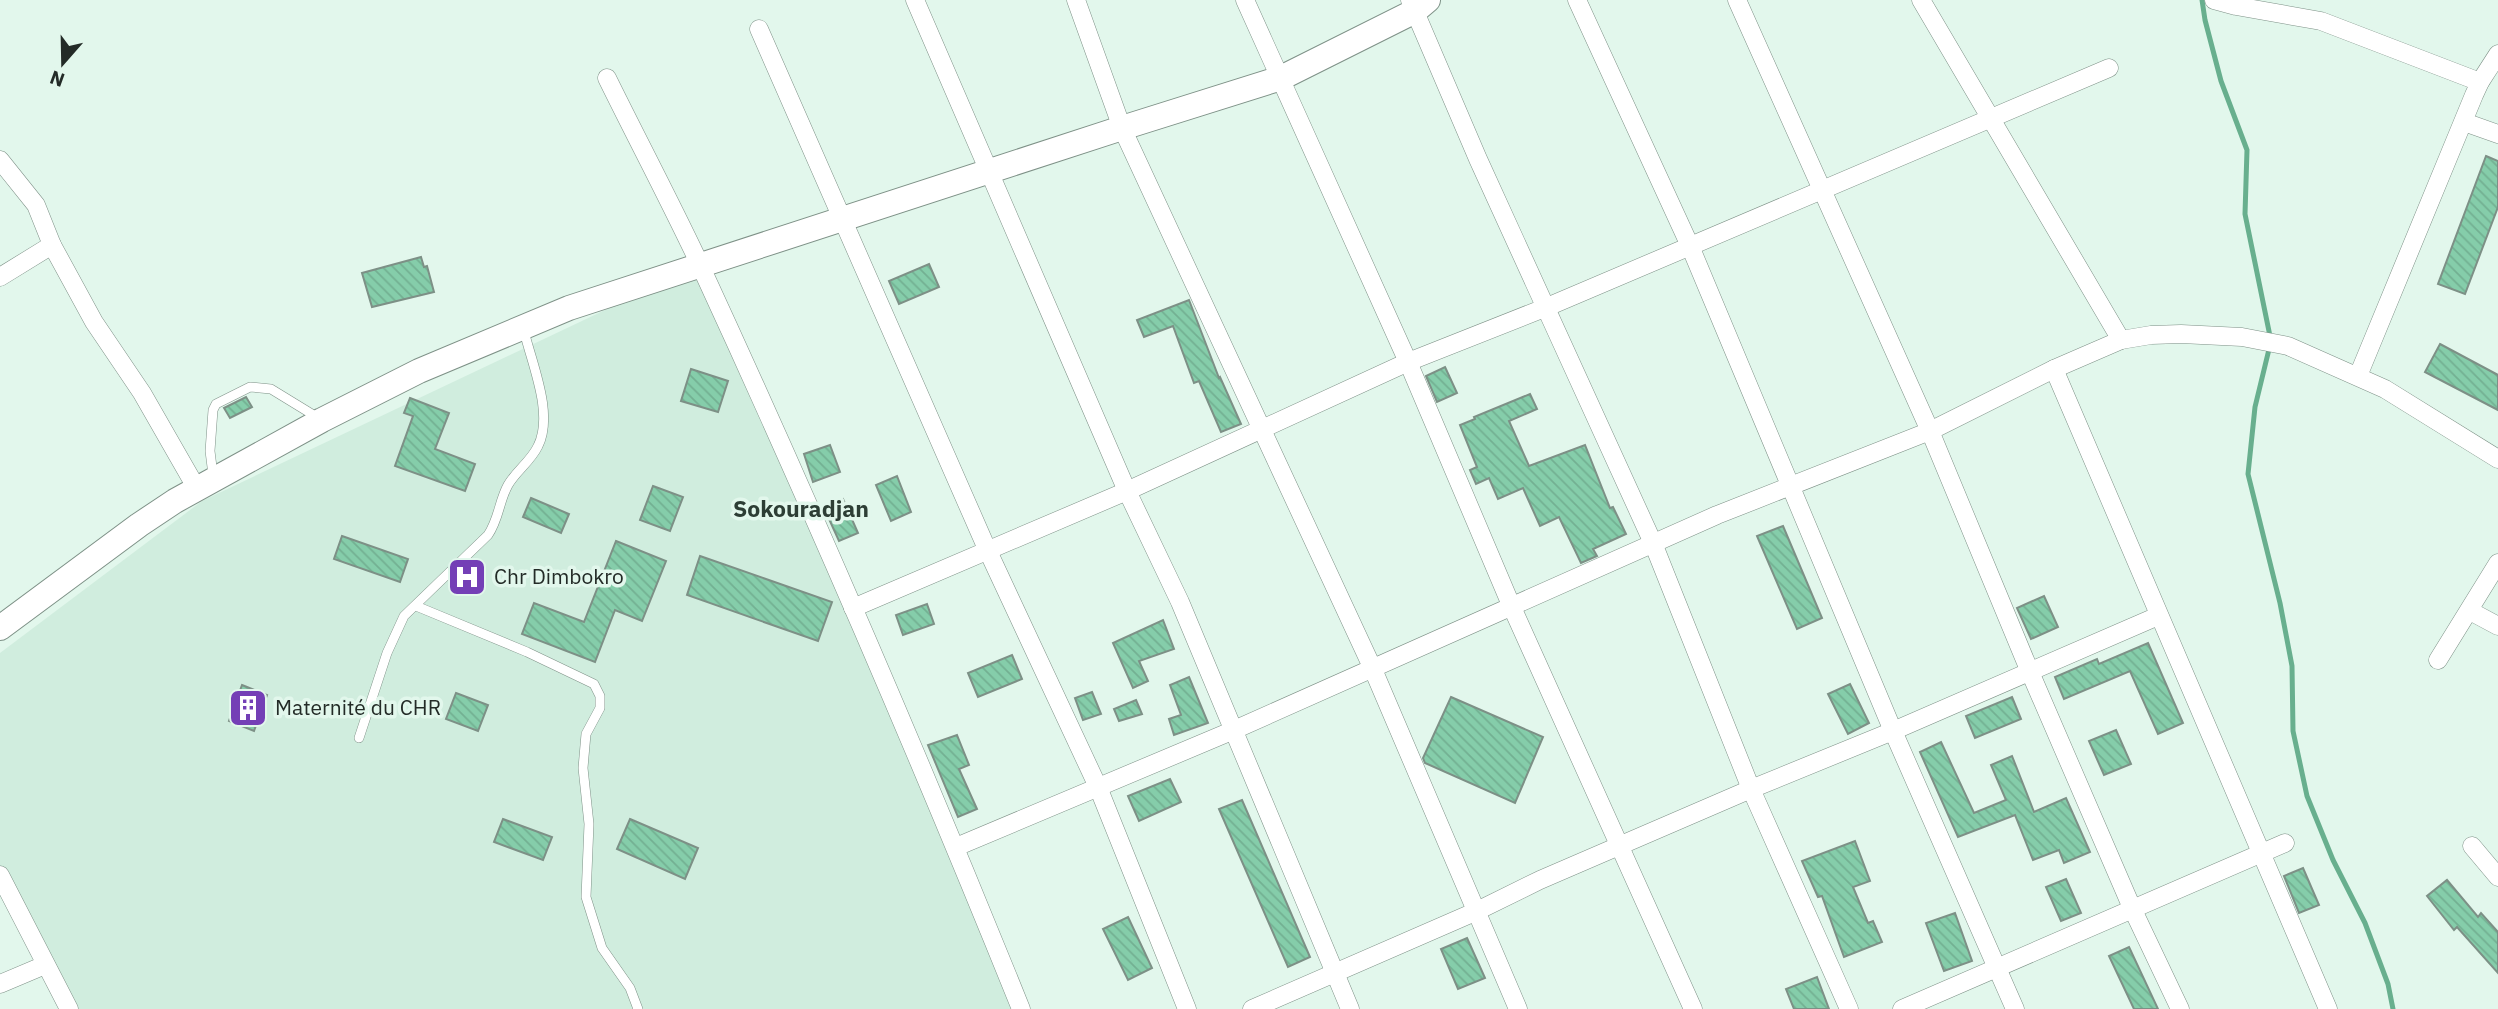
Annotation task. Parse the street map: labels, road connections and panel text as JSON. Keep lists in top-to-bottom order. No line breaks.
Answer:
{"districts":["Sokouradjan"],"places":{"hospital":["Chr Dimbokro"],"building":["Maternité du CHR"]},"north":"bottom"}
